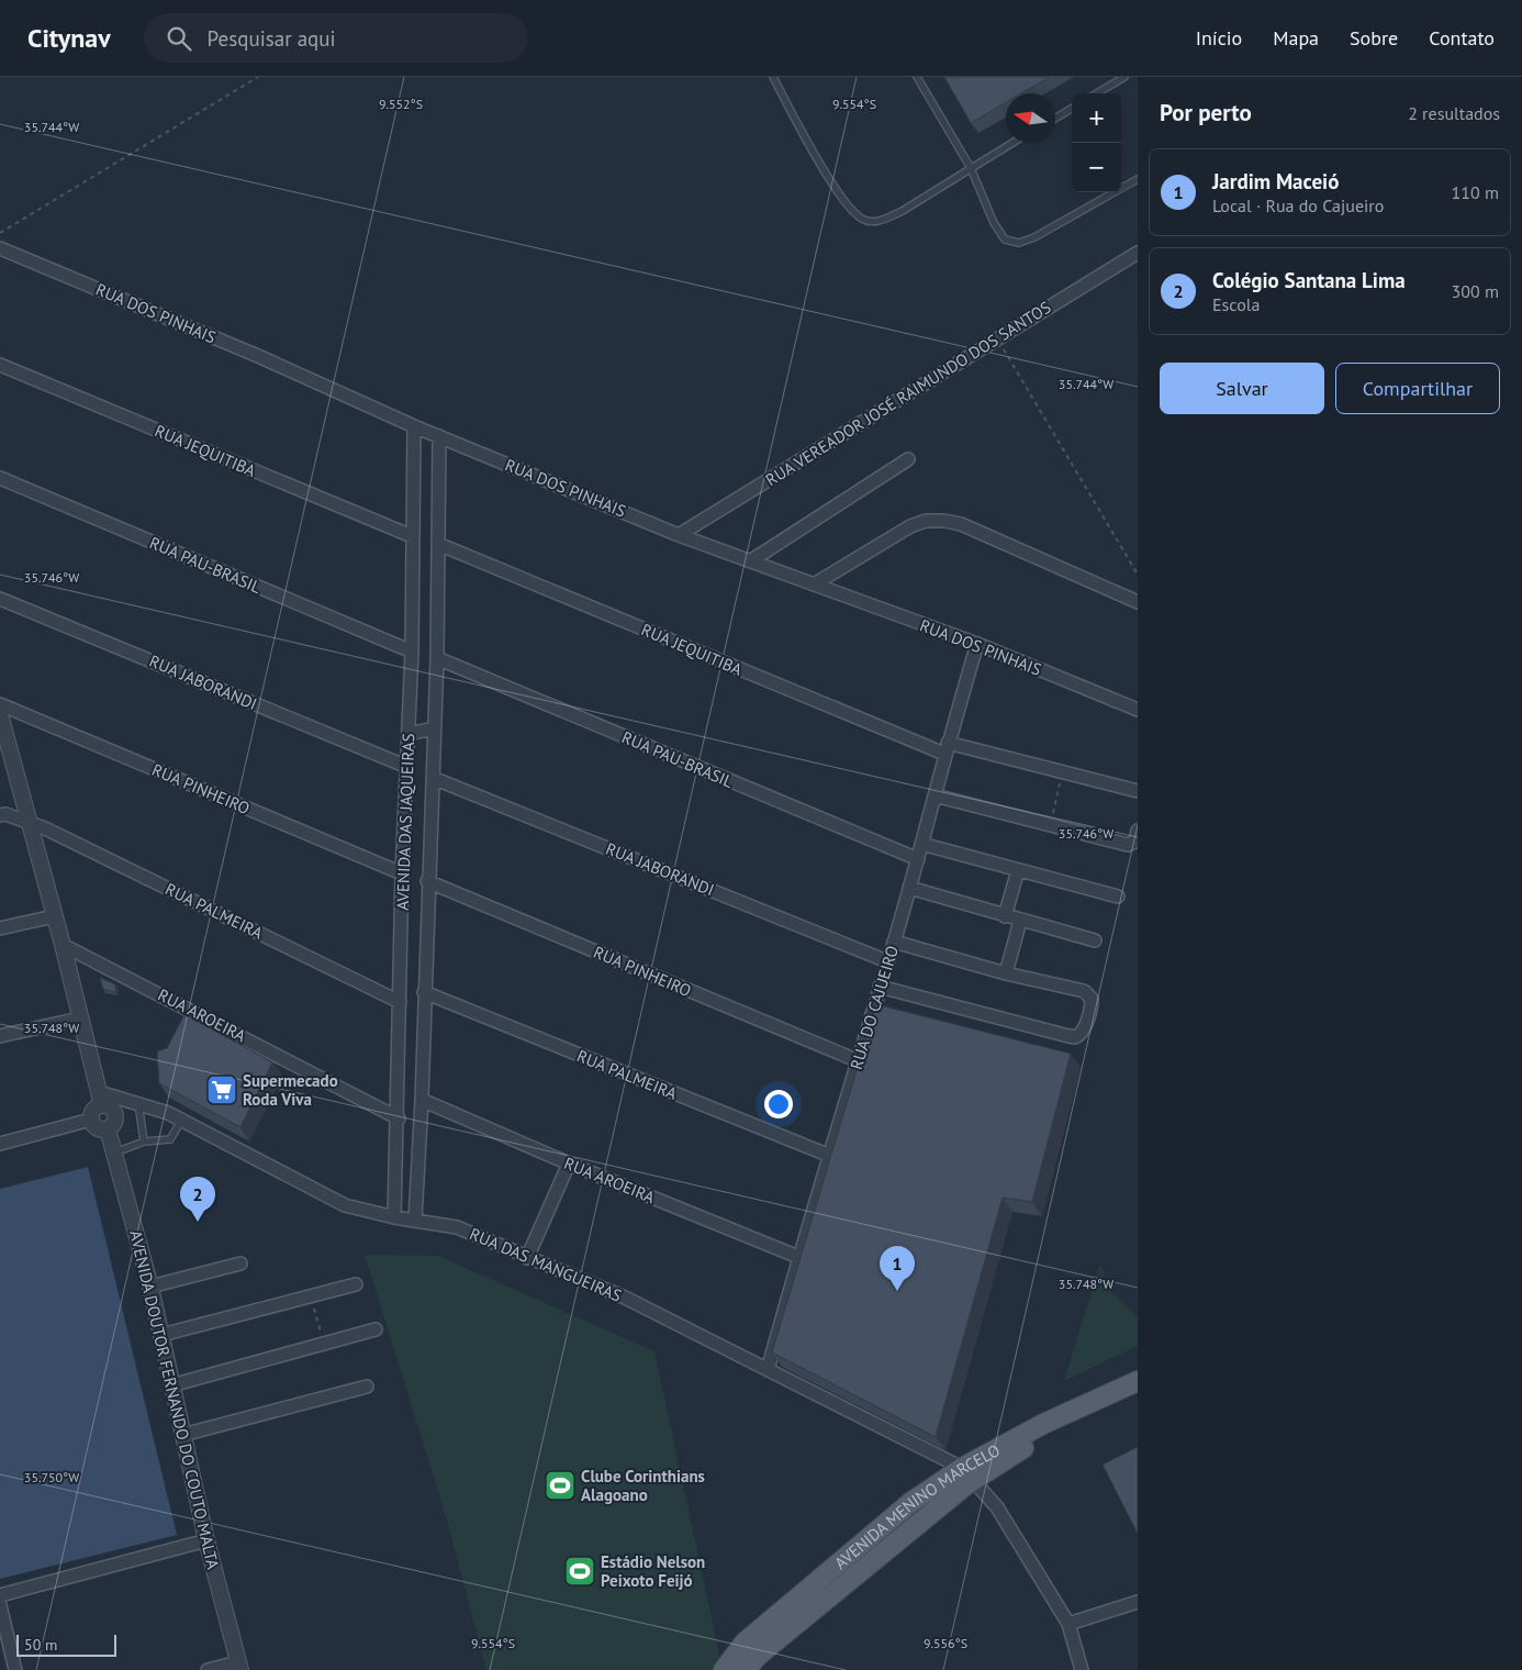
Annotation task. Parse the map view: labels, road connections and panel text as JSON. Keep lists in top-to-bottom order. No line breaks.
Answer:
{"streets":{"main road":["AVENIDA MENINO MARCELO"],"street":["RUA DOS PINHAIS","RUA VEREADOR JOSÉ RAIMUNDO DOS SANTOS","RUA JEQUITIBA","RUA PAU-BRASIL","RUA JABORANDI","RUA PINHEIRO","AVENIDA DAS JAQUEIRAS","RUA PALMEIRA","RUA DO CAJUEIRO","RUA AROEIRA","RUA DAS MANGUEIRAS","AVENIDA DOUTOR FERNANDO DO COUTO MALTA"]},"crossings":[["RUA DOS PINHAIS","RUA VEREADOR JOSÉ RAIMUNDO DOS SANTOS"],["RUA DOS PINHAIS","AVENIDA DAS JAQUEIRAS"],["RUA DOS PINHAIS","RUA DO CAJUEIRO"],["RUA JEQUITIBA","AVENIDA DAS JAQUEIRAS"],["RUA JEQUITIBA","RUA DO CAJUEIRO"],["RUA PAU-BRASIL","AVENIDA DAS JAQUEIRAS"],["RUA PAU-BRASIL","RUA DO CAJUEIRO"],["RUA JABORANDI","AVENIDA DAS JAQUEIRAS"],["RUA JABORANDI","RUA DO CAJUEIRO"],["RUA PINHEIRO","AVENIDA DAS JAQUEIRAS"],["RUA PINHEIRO","RUA DO CAJUEIRO"],["AVENIDA DAS JAQUEIRAS","RUA PALMEIRA"],["AVENIDA DAS JAQUEIRAS","RUA AROEIRA"],["AVENIDA DAS JAQUEIRAS","RUA DAS MANGUEIRAS"],["RUA PALMEIRA","RUA DO CAJUEIRO"],["RUA PALMEIRA","AVENIDA DOUTOR FERNANDO DO COUTO MALTA"],["RUA DO CAJUEIRO","RUA AROEIRA"],["RUA DO CAJUEIRO","RUA DAS MANGUEIRAS"],["RUA AROEIRA","AVENIDA DOUTOR FERNANDO DO COUTO MALTA"],["RUA DAS MANGUEIRAS","AVENIDA DOUTOR FERNANDO DO COUTO MALTA"],["RUA DAS MANGUEIRAS","AVENIDA MENINO MARCELO"]],"places":{"supermarket":["Supermecado Roda Viva"],"sports":["Clube Corinthians Alagoano","Estádio Nelson Peixoto Feijó"]},"scale_bar":"50 m","north":"left","page":{"header":"Citynav","search":"Pesquisar aqui","nav":["Início","Mapa","Sobre","Contato"],"heading":["Por perto","2 resultados"],"map_buttons":["+","−"],"list":[{"mark":"1","name":"Jardim Maceió","note":"Local · Rua do Cajueiro","value":"110 m"},{"mark":"2","name":"Colégio Santana Lima","note":"Escola","value":"300 m"}],"buttons":["Salvar","Compartilhar"],"pins":["2","1"],"scale":"50 m"},"coordinates":["9.552°S","9.554°S","35.744°W","35.746°W","35.748°W","35.750°W","9.556°S"]}
